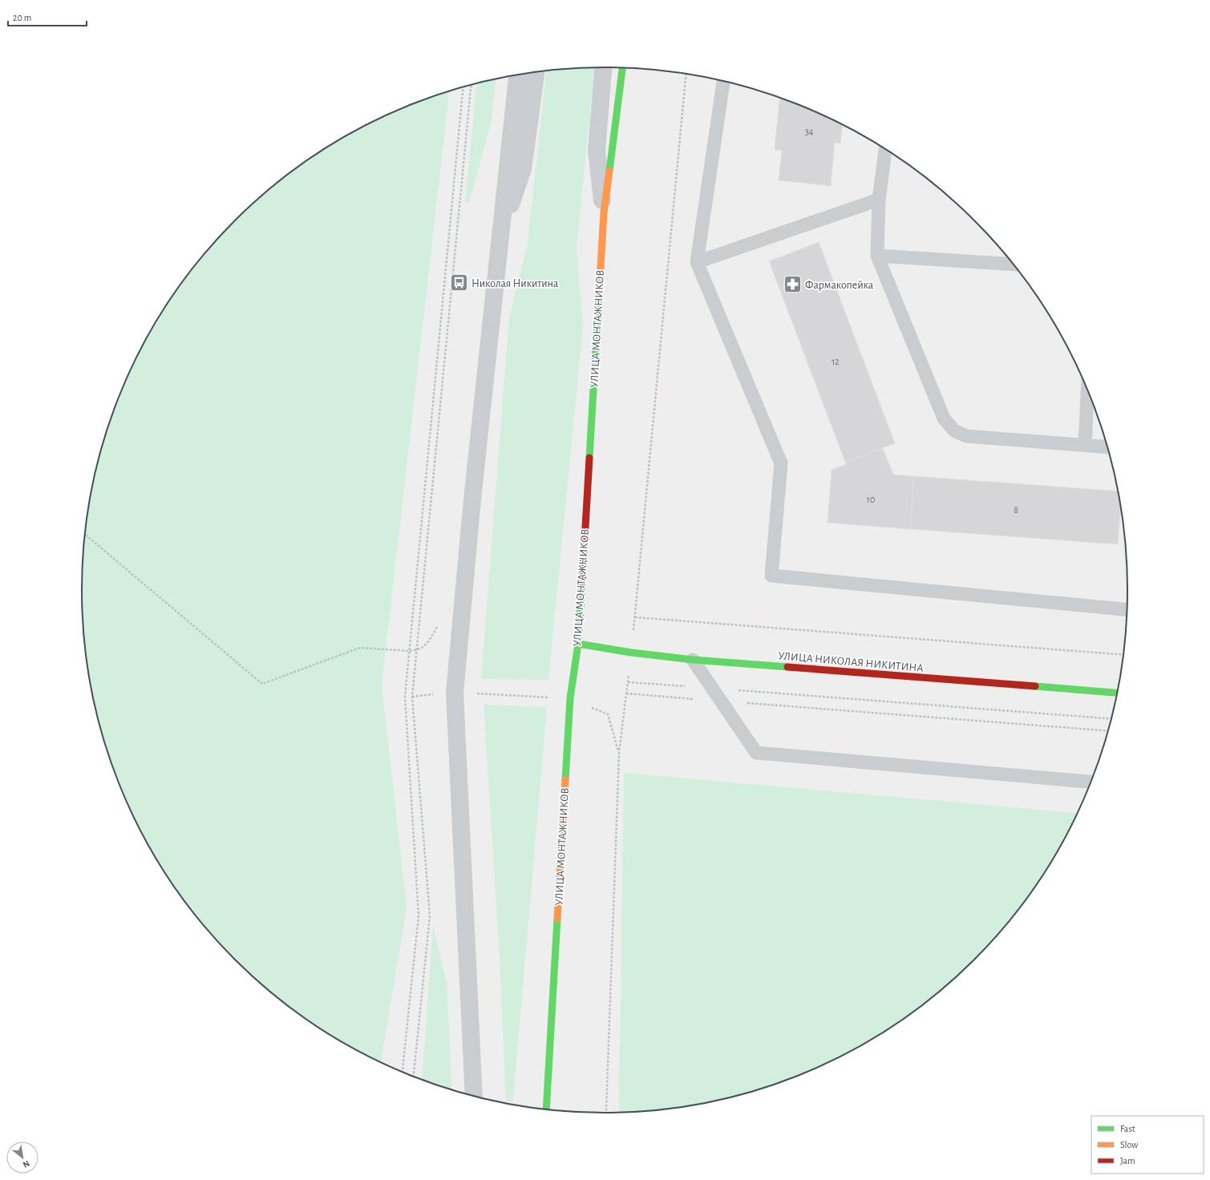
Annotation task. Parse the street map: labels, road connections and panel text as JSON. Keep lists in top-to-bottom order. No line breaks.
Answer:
{"streets":{"street":["УЛИЦА МОНТАЖНИКОВ","УЛИЦА НИКОЛАЯ НИКИТИНА"]},"crossings":[["УЛИЦА МОНТАЖНИКОВ","УЛИЦА НИКОЛАЯ НИКИТИНА"]],"places":{"bus stop":["Николая Никитина"],"pharmacy":["Фармакопейка"]},"house_numbers":["34","12","10","8"],"legend":["Fast","Slow","Jam"],"scale_bar":"20 m","north":"bottom right"}
